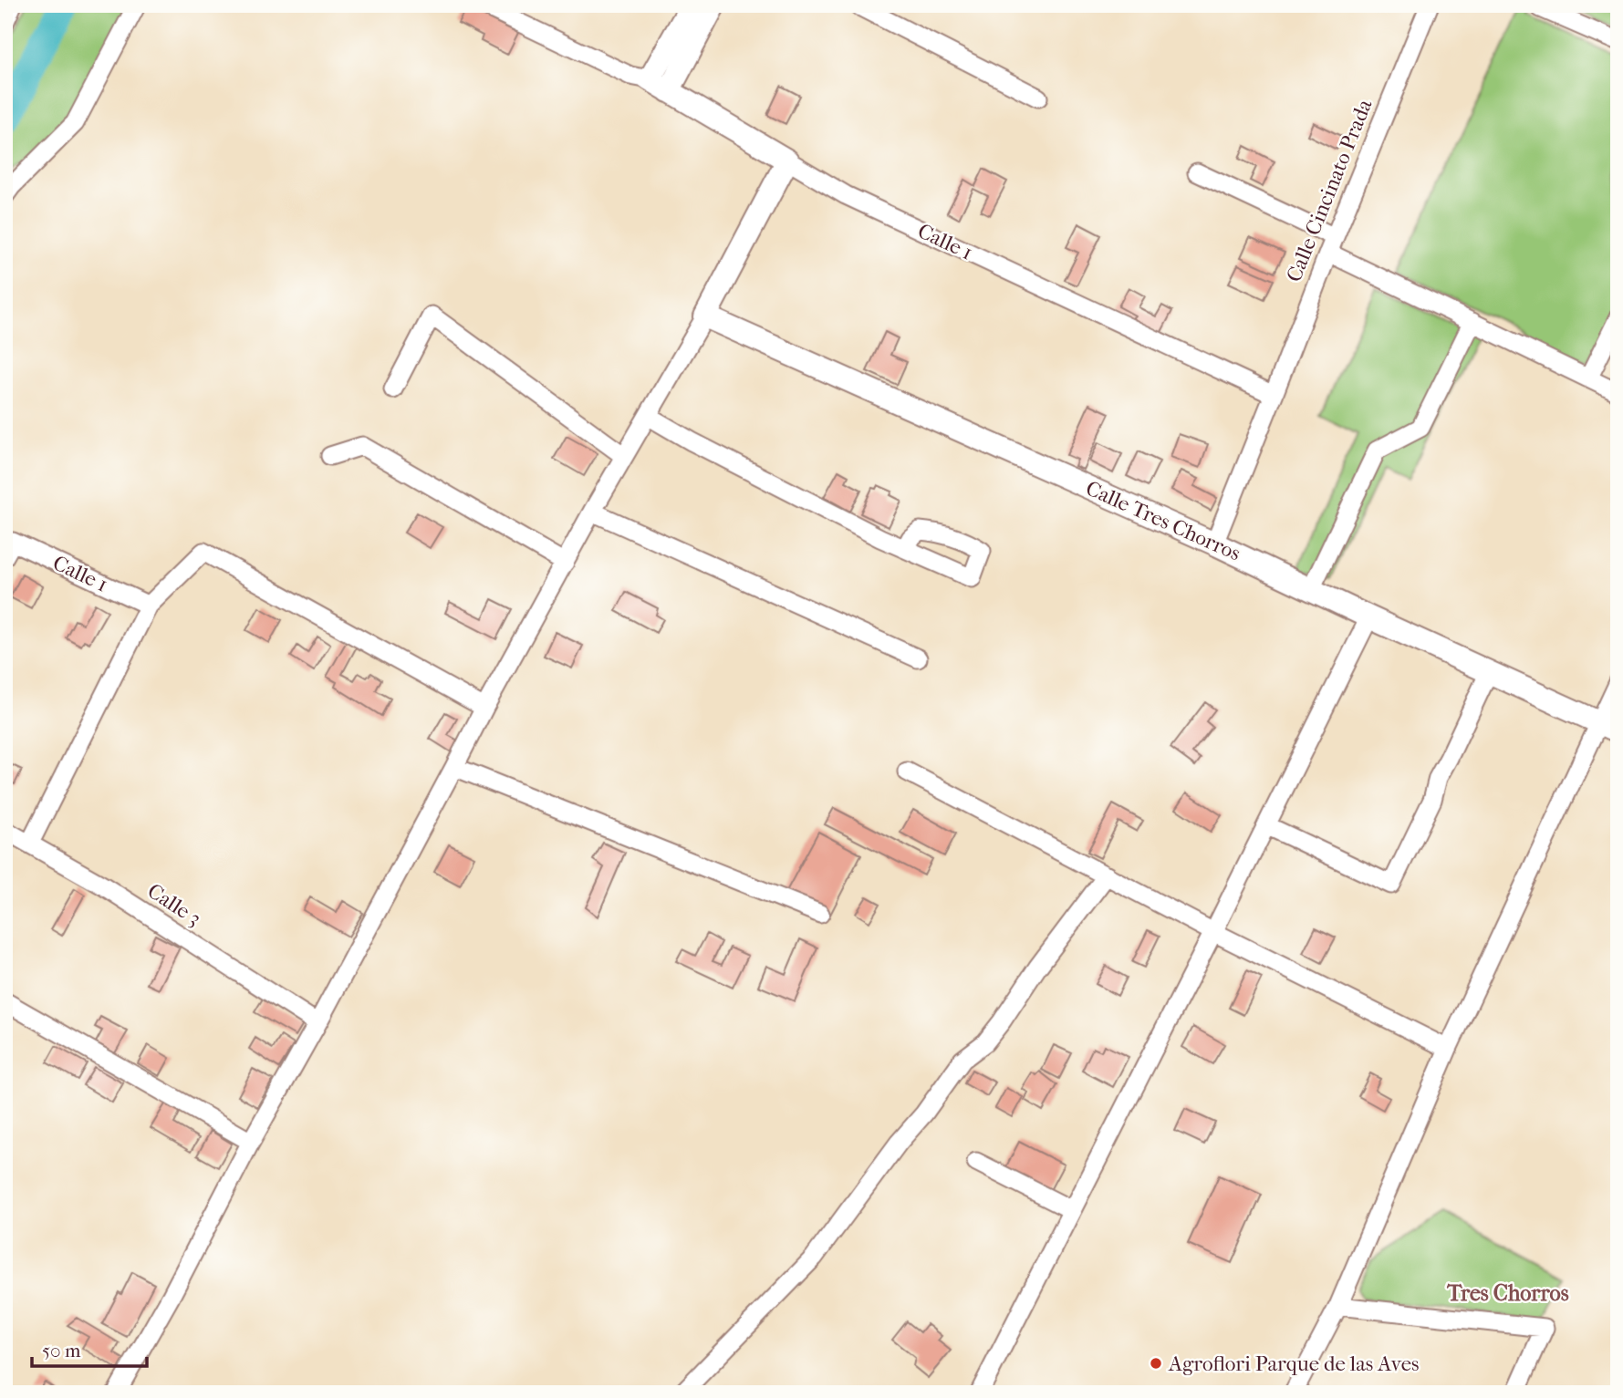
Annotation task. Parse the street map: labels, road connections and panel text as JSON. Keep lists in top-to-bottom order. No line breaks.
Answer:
{"streets":{"main road":["Calle 1","Calle Tres Chorros"],"street":["Calle Cincinato Prada","Calle 3"]},"crossings":[["Calle Cincinato Prada","Calle 1"]],"districts":["Tres Chorros"],"places":["Agroflori Parque de las Aves"],"scale_bar":"50 m"}
